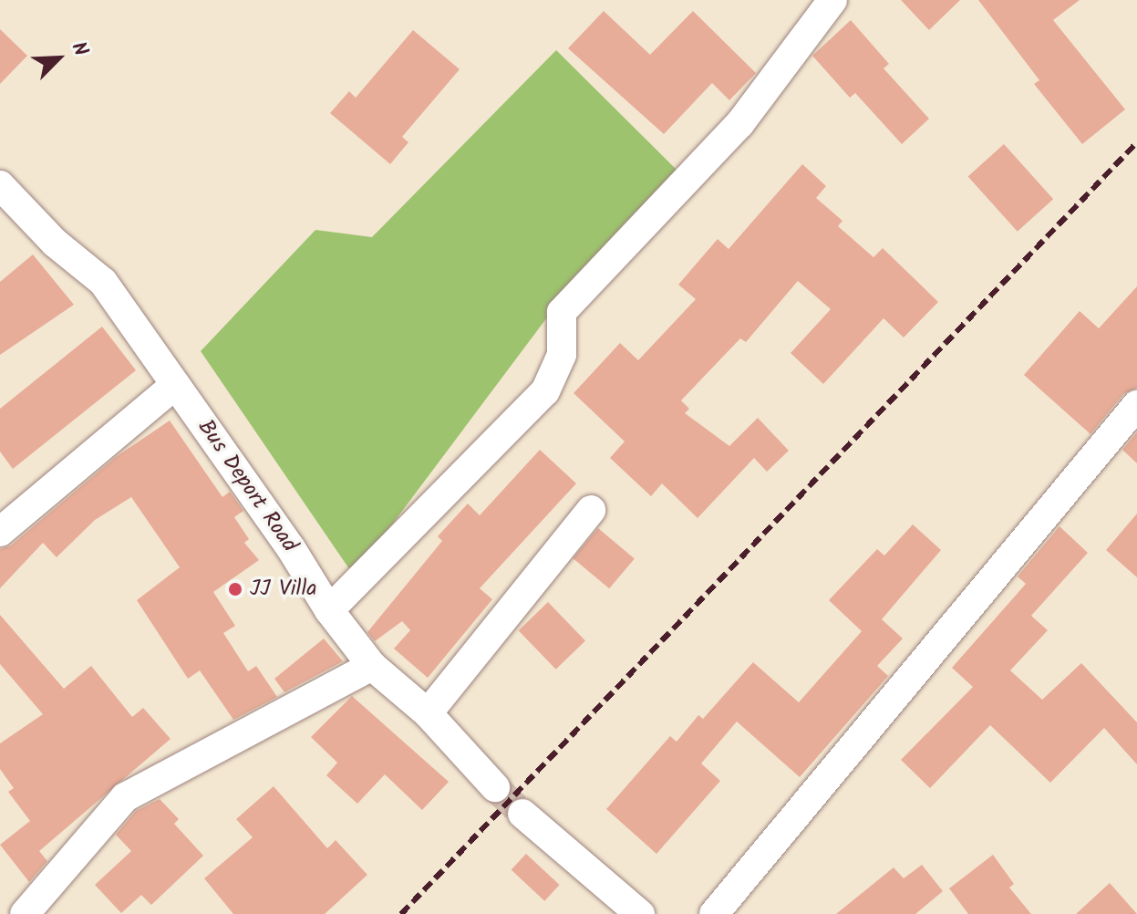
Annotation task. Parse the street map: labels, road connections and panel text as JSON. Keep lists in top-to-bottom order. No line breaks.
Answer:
{"streets":{"street":["Bus Deport Road"]},"places":["JJ Villa"],"north":"top right"}
